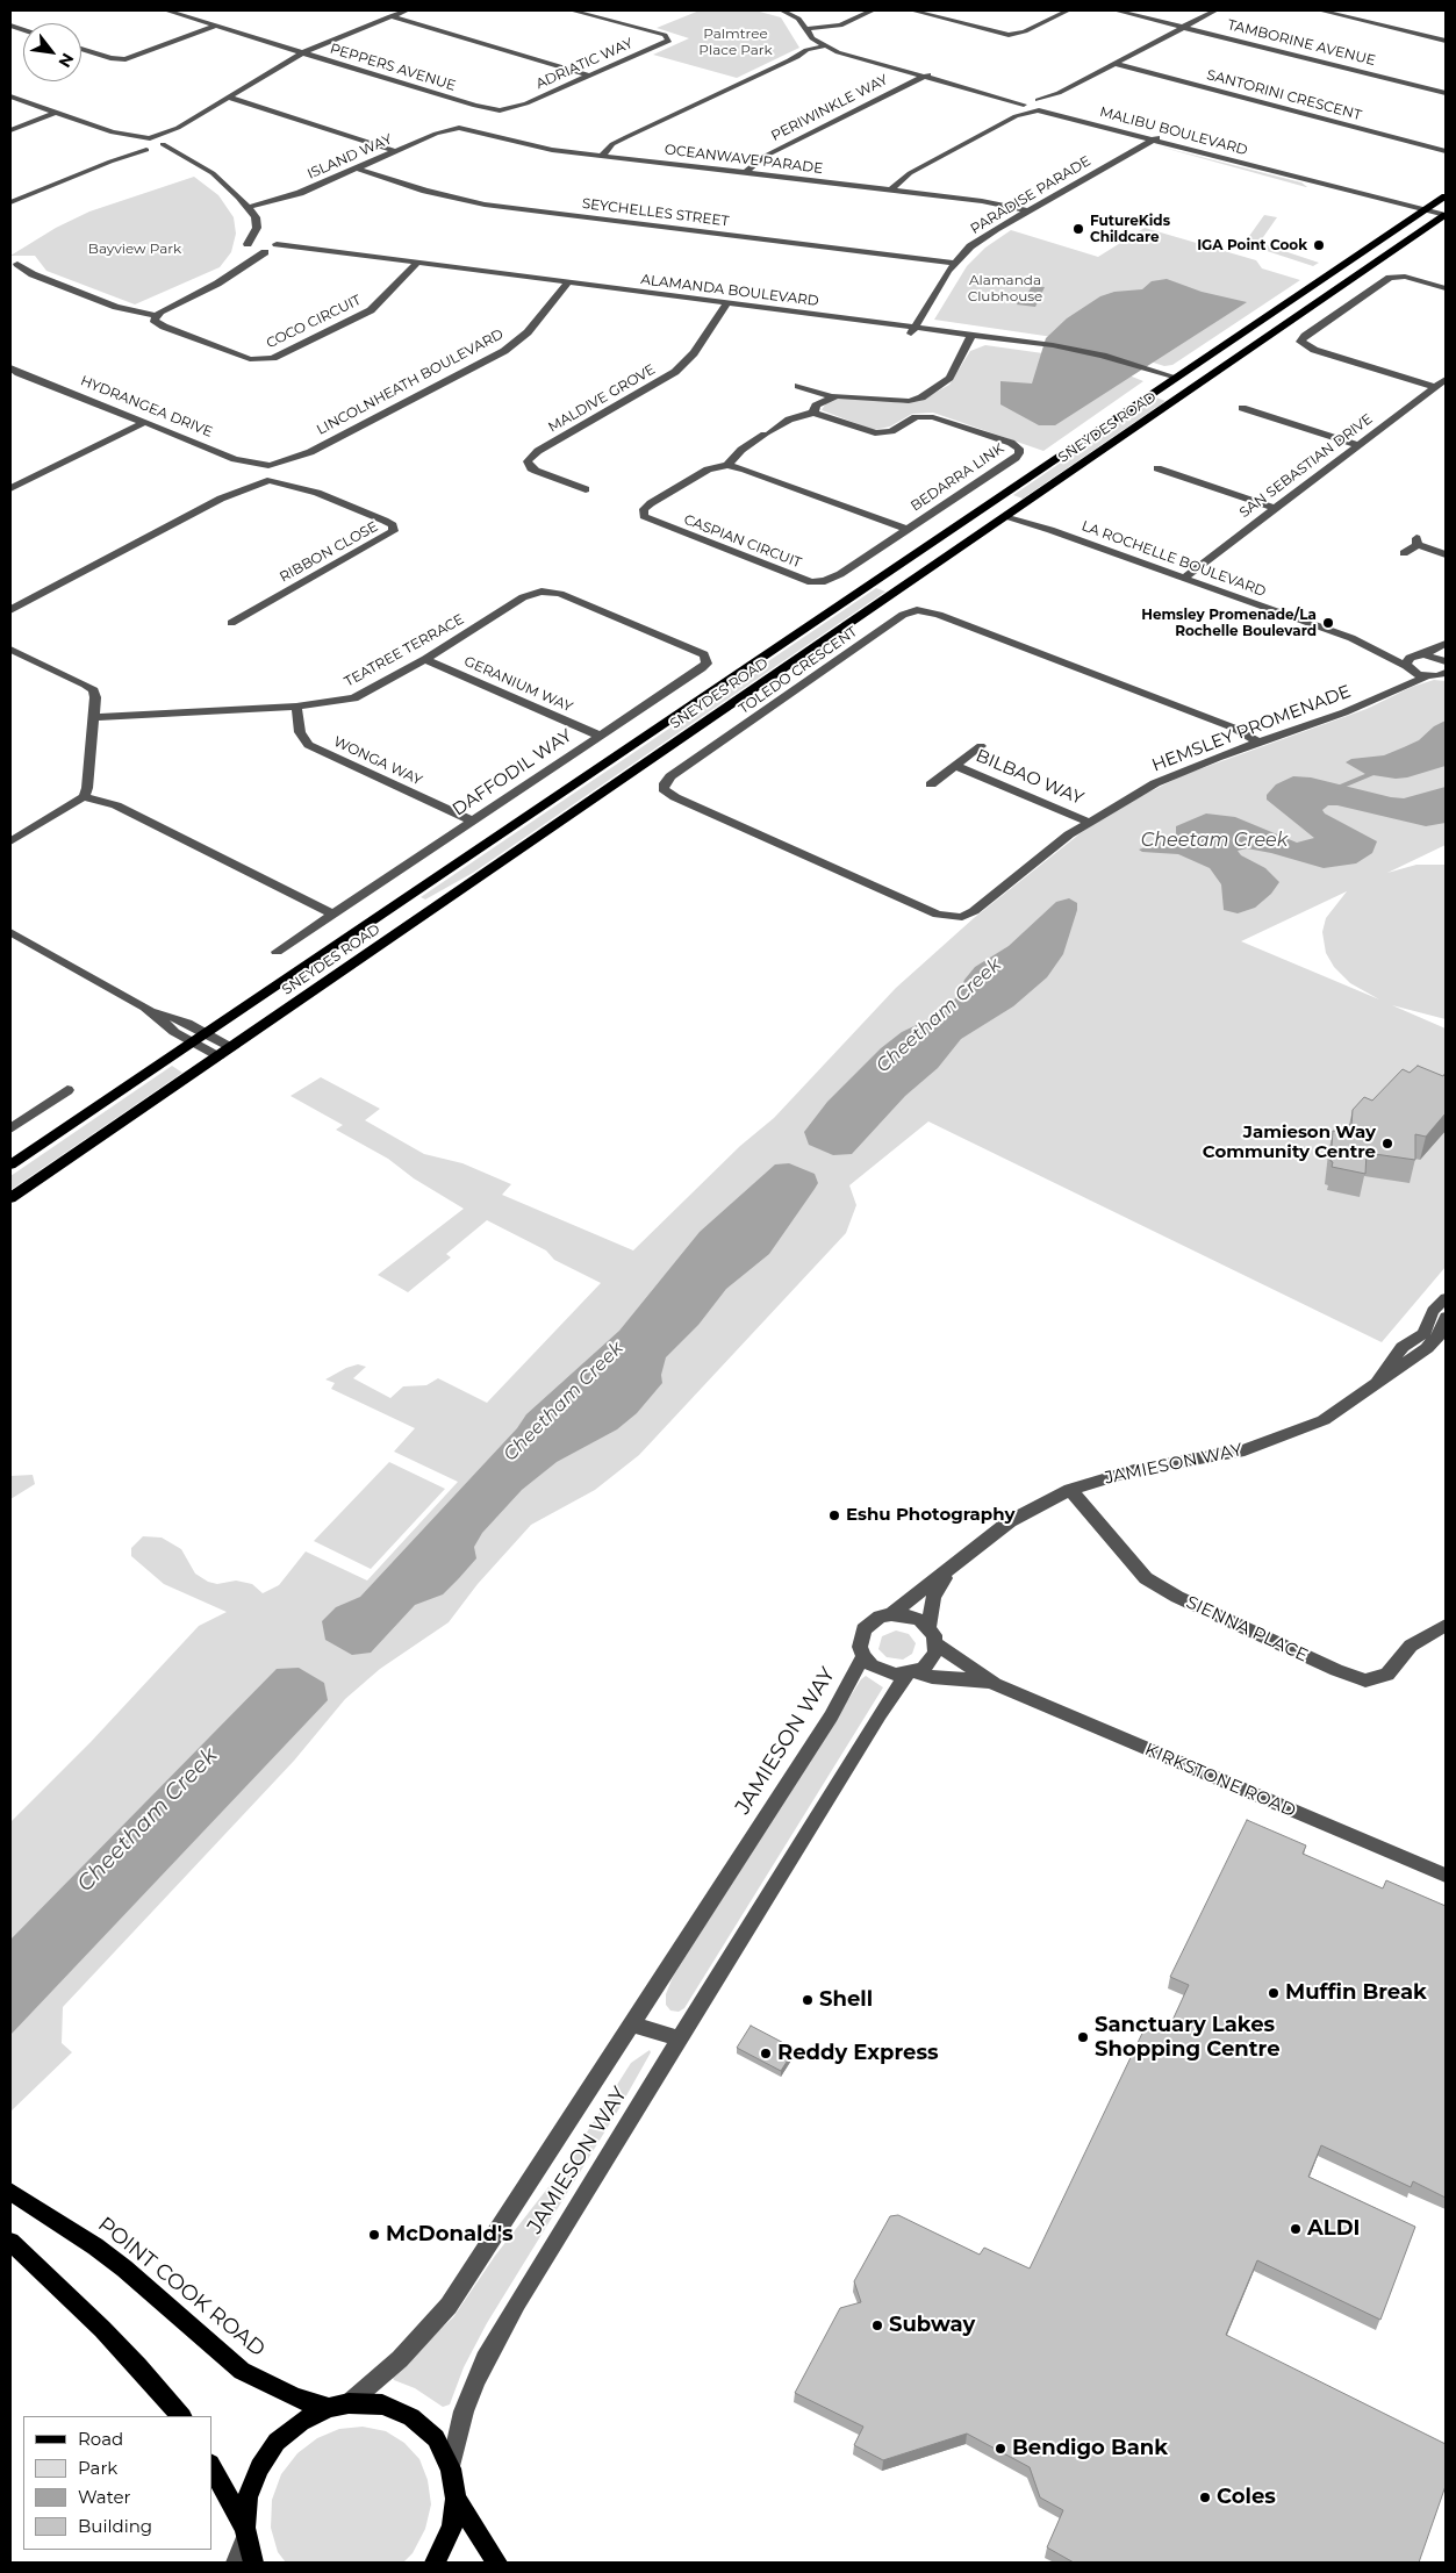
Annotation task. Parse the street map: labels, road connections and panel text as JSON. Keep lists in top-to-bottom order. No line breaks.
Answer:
{"streets":{"main road":["SNEYDES ROAD","POINT COOK ROAD"],"street":["TAMBORINE AVENUE","ADRIATIC WAY","PEPPERS AVENUE","SANTORINI CRESCENT","PERIWINKLE WAY","MALIBU BOULEVARD","ISLAND WAY","OCEANWAVE PARADE","PARADISE PARADE","SEYCHELLES STREET","ALAMANDA BOULEVARD","COCO CIRCUIT","LINCOLNHEATH BOULEVARD","MALDIVE GROVE","HYDRANGEA DRIVE","SAN SEBASTIAN DRIVE","BEDARRA LINK","CASPIAN CIRCUIT","RIBBON CLOSE","LA ROCHELLE BOULEVARD","TEATREE TERRACE","TOLEDO CRESCENT","GERANIUM WAY","HEMSLEY PROMENADE","WONGA WAY","DAFFODIL WAY","BILBAO WAY","JAMIESON WAY","SIENNA PLACE","KIRKSTONE ROAD"]},"crossings":[["ADRIATIC WAY","PEPPERS AVENUE"],["PERIWINKLE WAY","OCEANWAVE PARADE"],["MALIBU BOULEVARD","PARADISE PARADE"],["MALIBU BOULEVARD","SNEYDES ROAD"],["ISLAND WAY","OCEANWAVE PARADE"],["ISLAND WAY","SEYCHELLES STREET"],["OCEANWAVE PARADE","PARADISE PARADE"],["PARADISE PARADE","SEYCHELLES STREET"],["PARADISE PARADE","ALAMANDA BOULEVARD"],["ALAMANDA BOULEVARD","COCO CIRCUIT"],["ALAMANDA BOULEVARD","LINCOLNHEATH BOULEVARD"],["ALAMANDA BOULEVARD","MALDIVE GROVE"],["ALAMANDA BOULEVARD","SNEYDES ROAD"],["LINCOLNHEATH BOULEVARD","HYDRANGEA DRIVE"],["LINCOLNHEATH BOULEVARD","RIBBON CLOSE"],["HYDRANGEA DRIVE","RIBBON CLOSE"],["SNEYDES ROAD","LA ROCHELLE BOULEVARD"],["SAN SEBASTIAN DRIVE","LA ROCHELLE BOULEVARD"],["BEDARRA LINK","CASPIAN CIRCUIT"],["LA ROCHELLE BOULEVARD","HEMSLEY PROMENADE"],["TEATREE TERRACE","GERANIUM WAY"],["TEATREE TERRACE","WONGA WAY"],["TEATREE TERRACE","DAFFODIL WAY"],["TOLEDO CRESCENT","HEMSLEY PROMENADE"],["GERANIUM WAY","DAFFODIL WAY"],["HEMSLEY PROMENADE","BILBAO WAY"],["WONGA WAY","DAFFODIL WAY"],["JAMIESON WAY","SIENNA PLACE"],["JAMIESON WAY","KIRKSTONE ROAD"],["JAMIESON WAY","POINT COOK ROAD"]],"water":["Cheetam Creek","Cheetham Creek"],"parks":["Palmtree Place Park","Bayview Park","Alamanda Clubhouse"],"places":["FutureKids Childcare","IGA Point Cook","Hemsley Promenade/La Rochelle Boulevard","Jamieson Way Community Centre","Eshu Photography","Muffin Break","Shell","Sanctuary Lakes Shopping Centre","Reddy Express","ALDI","McDonald's","Subway","Bendigo Bank","Coles"],"legend":["Road","Park","Water","Building"],"north":"bottom right"}
